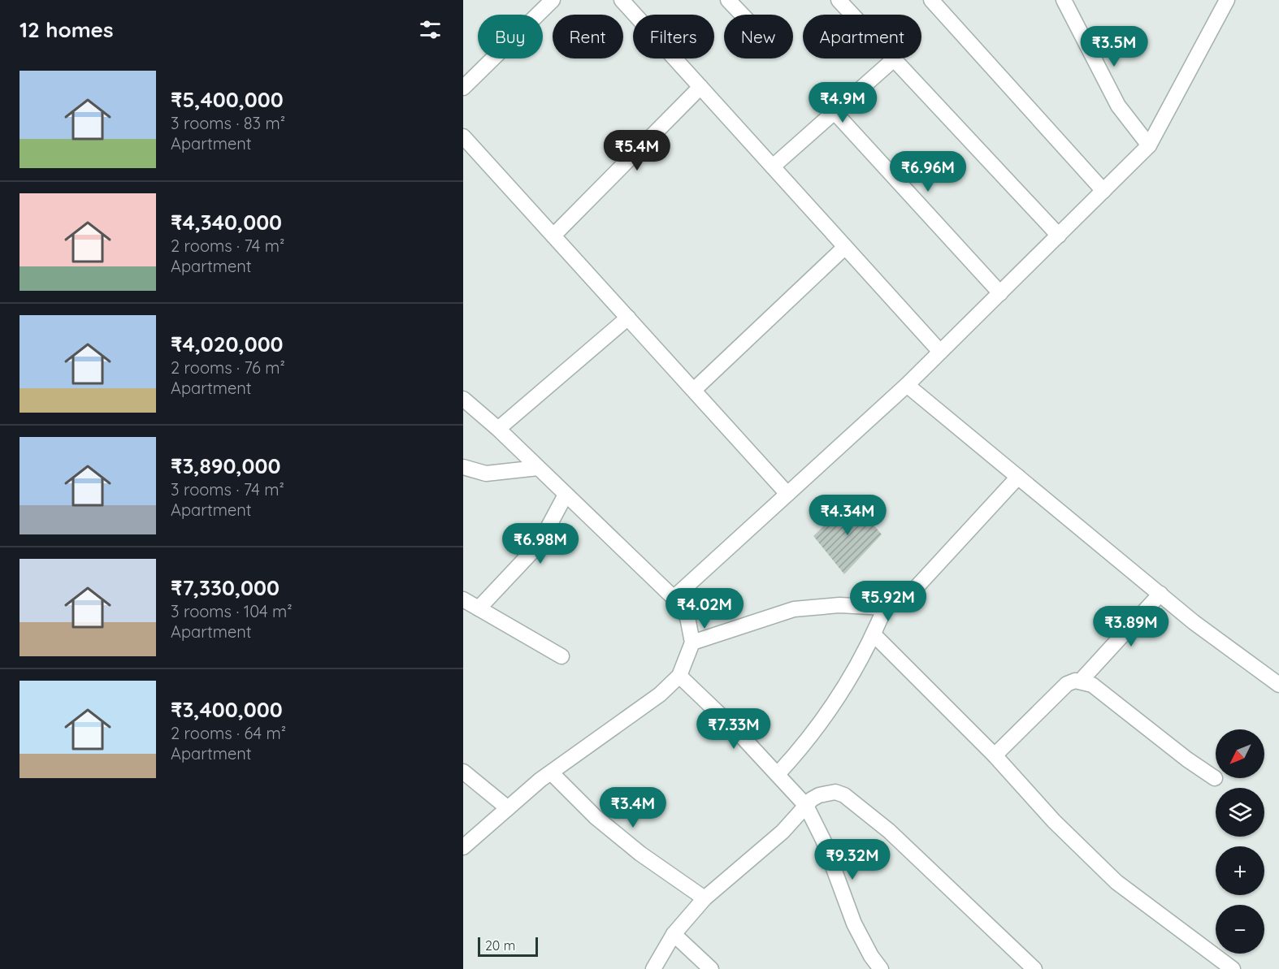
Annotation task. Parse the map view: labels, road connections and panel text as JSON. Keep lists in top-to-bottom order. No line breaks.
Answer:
{"scale_bar":"20 m","north":"bottom left","page":{"heading":"12 homes","chip":["Buy","Rent","Filters","New","Apartment"],"price":["₹3.5M","₹4.9M","₹5.4M","₹6.96M","₹4.34M","₹6.98M","₹5.92M","₹4.02M","₹3.89M","₹7.33M","₹3.4M","₹9.32M"],"list":[{"name":"₹5,400,000","note":"3 rooms · 83 m² · Apartment"},{"name":"₹4,340,000","note":"2 rooms · 74 m² · Apartment"},{"name":"₹4,020,000","note":"2 rooms · 76 m² · Apartment"},{"name":"₹3,890,000","note":"3 rooms · 74 m² · Apartment"},{"name":"₹7,330,000","note":"3 rooms · 104 m² · Apartment"},{"name":"₹3,400,000","note":"2 rooms · 64 m² · Apartment"}],"map_buttons":["+","−"],"scale":"20 m"}}
